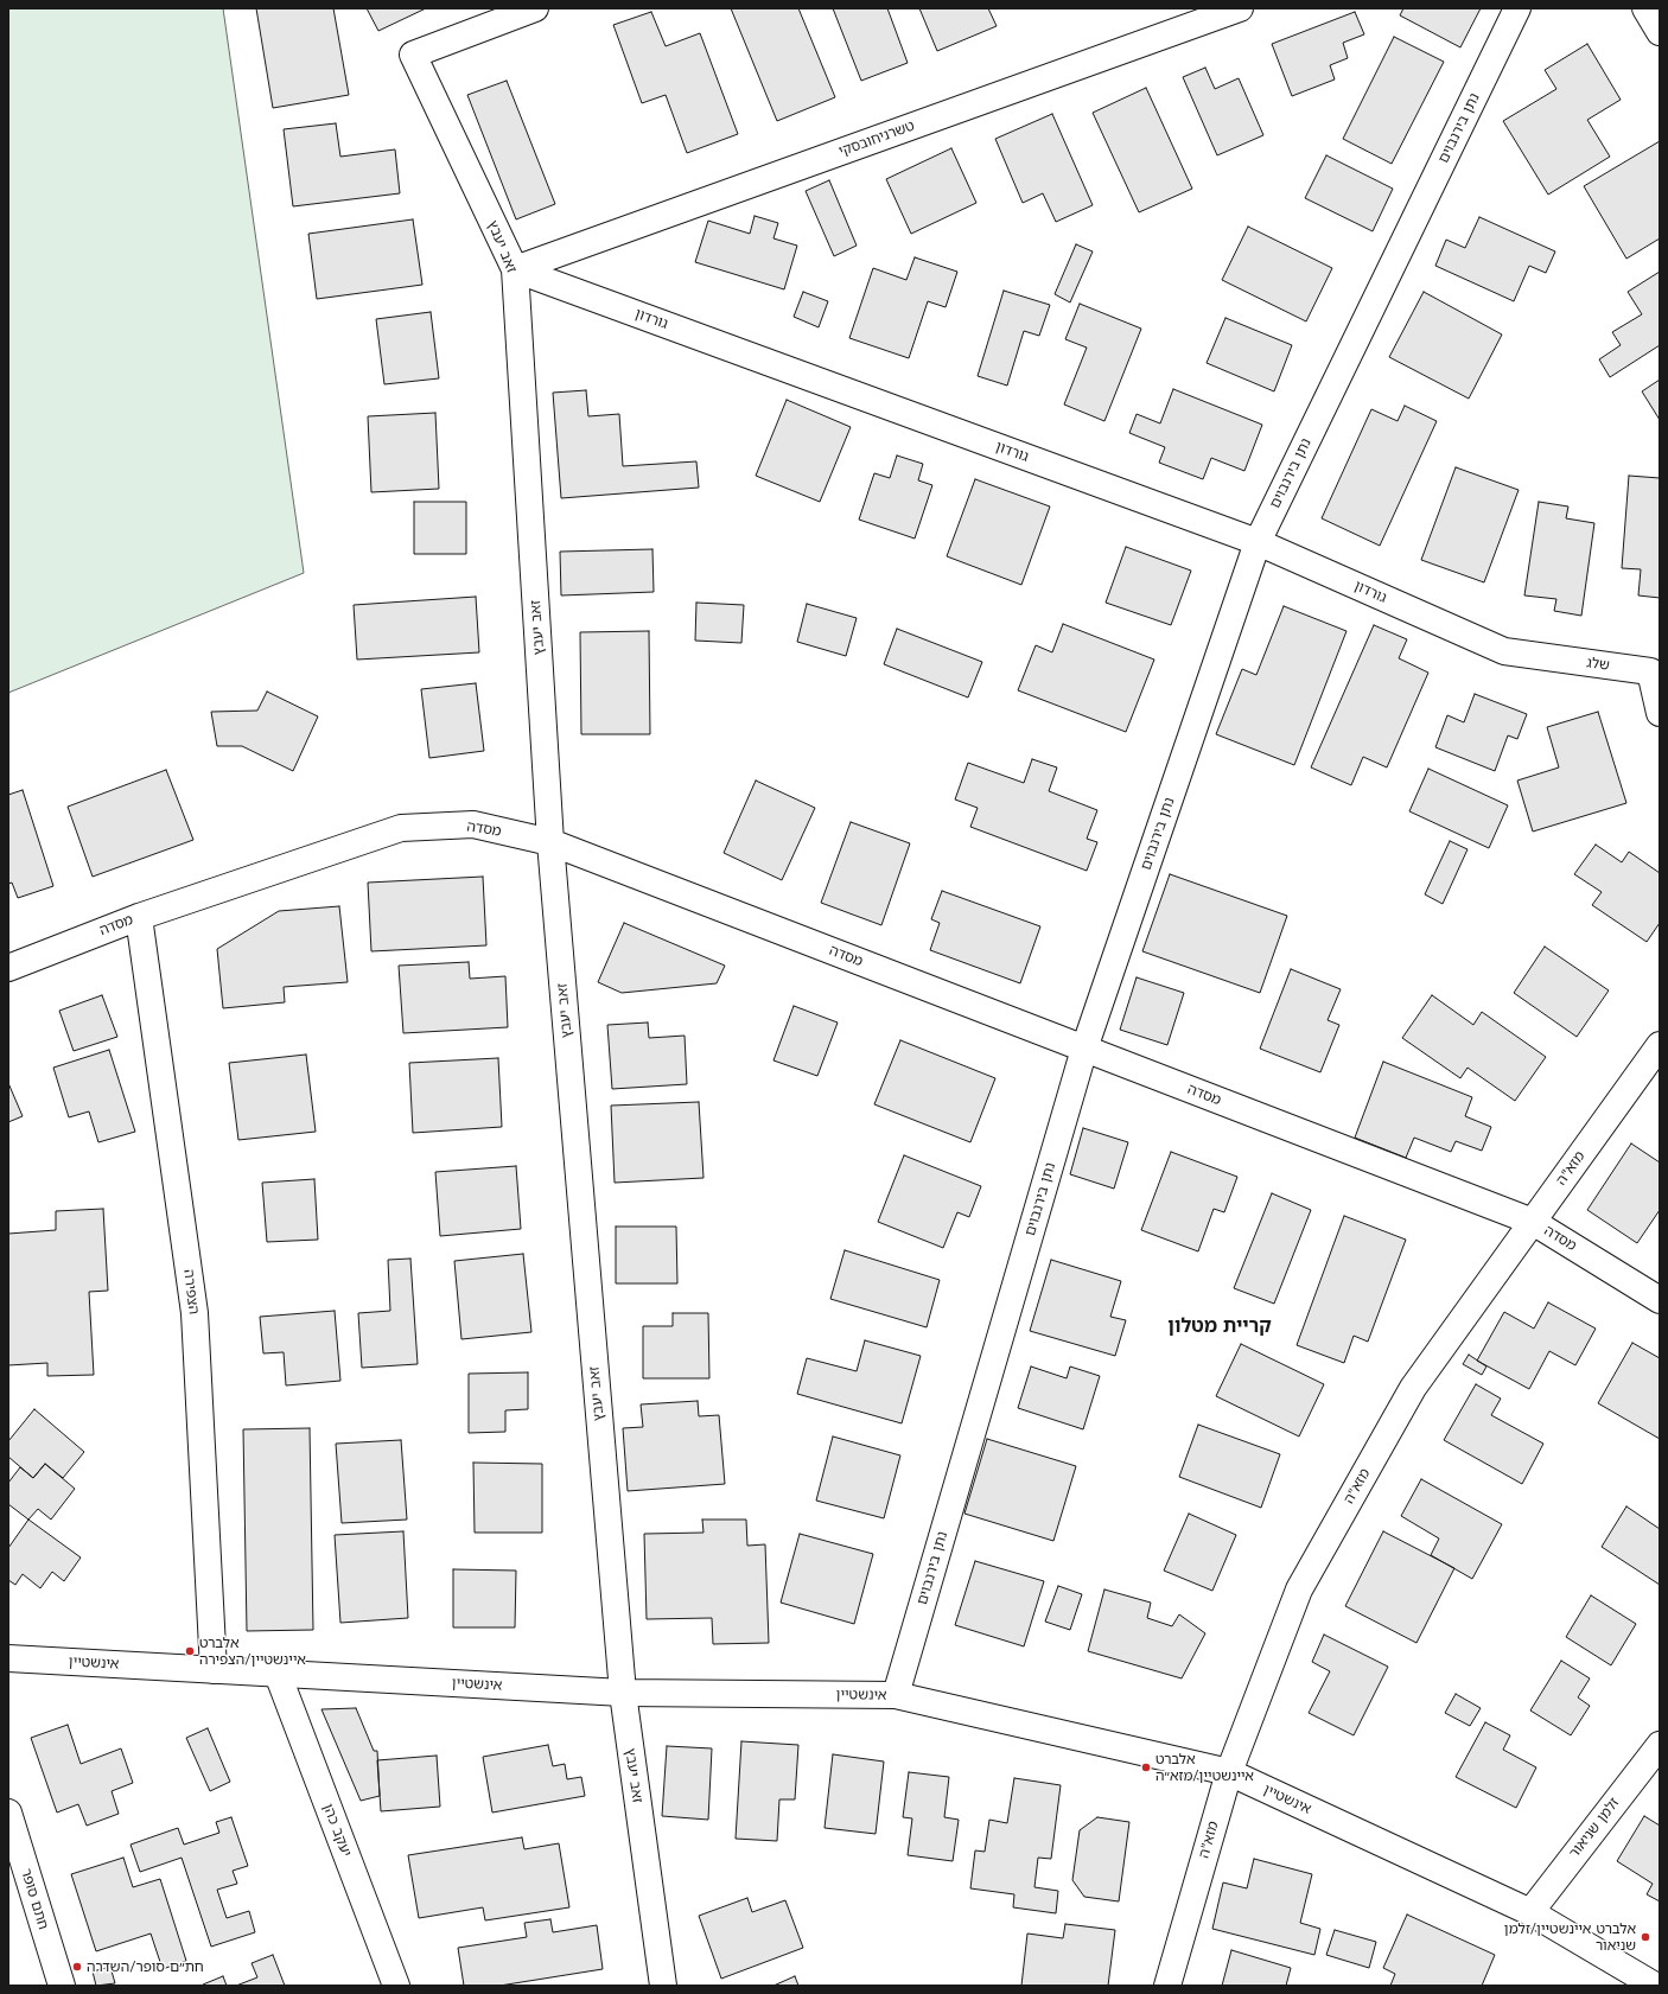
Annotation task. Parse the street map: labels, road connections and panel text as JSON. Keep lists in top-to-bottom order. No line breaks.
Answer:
{"streets":{"street":["נתן בירנבוים","טשרניחובסקי","זאב יעבץ","גורדון","שלג","מסדה","מזא\"ה","הצפירה","אינשטיין","זלמן שניאור","יעקב כהן","חתם סופר"]},"crossings":[["נתן בירנבוים","גורדון"],["נתן בירנבוים","מסדה"],["נתן בירנבוים","אינשטיין"],["טשרניחובסקי","זאב יעבץ"],["טשרניחובסקי","גורדון"],["זאב יעבץ","גורדון"],["זאב יעבץ","מסדה"],["זאב יעבץ","אינשטיין"],["גורדון","שלג"],["מסדה","מזא\"ה"],["מסדה","הצפירה"],["מזא\"ה","אינשטיין"],["הצפירה","אינשטיין"],["אינשטיין","זלמן שניאור"],["אינשטיין","יעקב כהן"]],"districts":["קריית מטלון"],"places":["אלברט איינשטיין/הצפירה","אלברט איינשטיין/מזא״ה","אלברט איינשטיין/זלמן שניאור","חת״ם סופר/השדרה"]}
